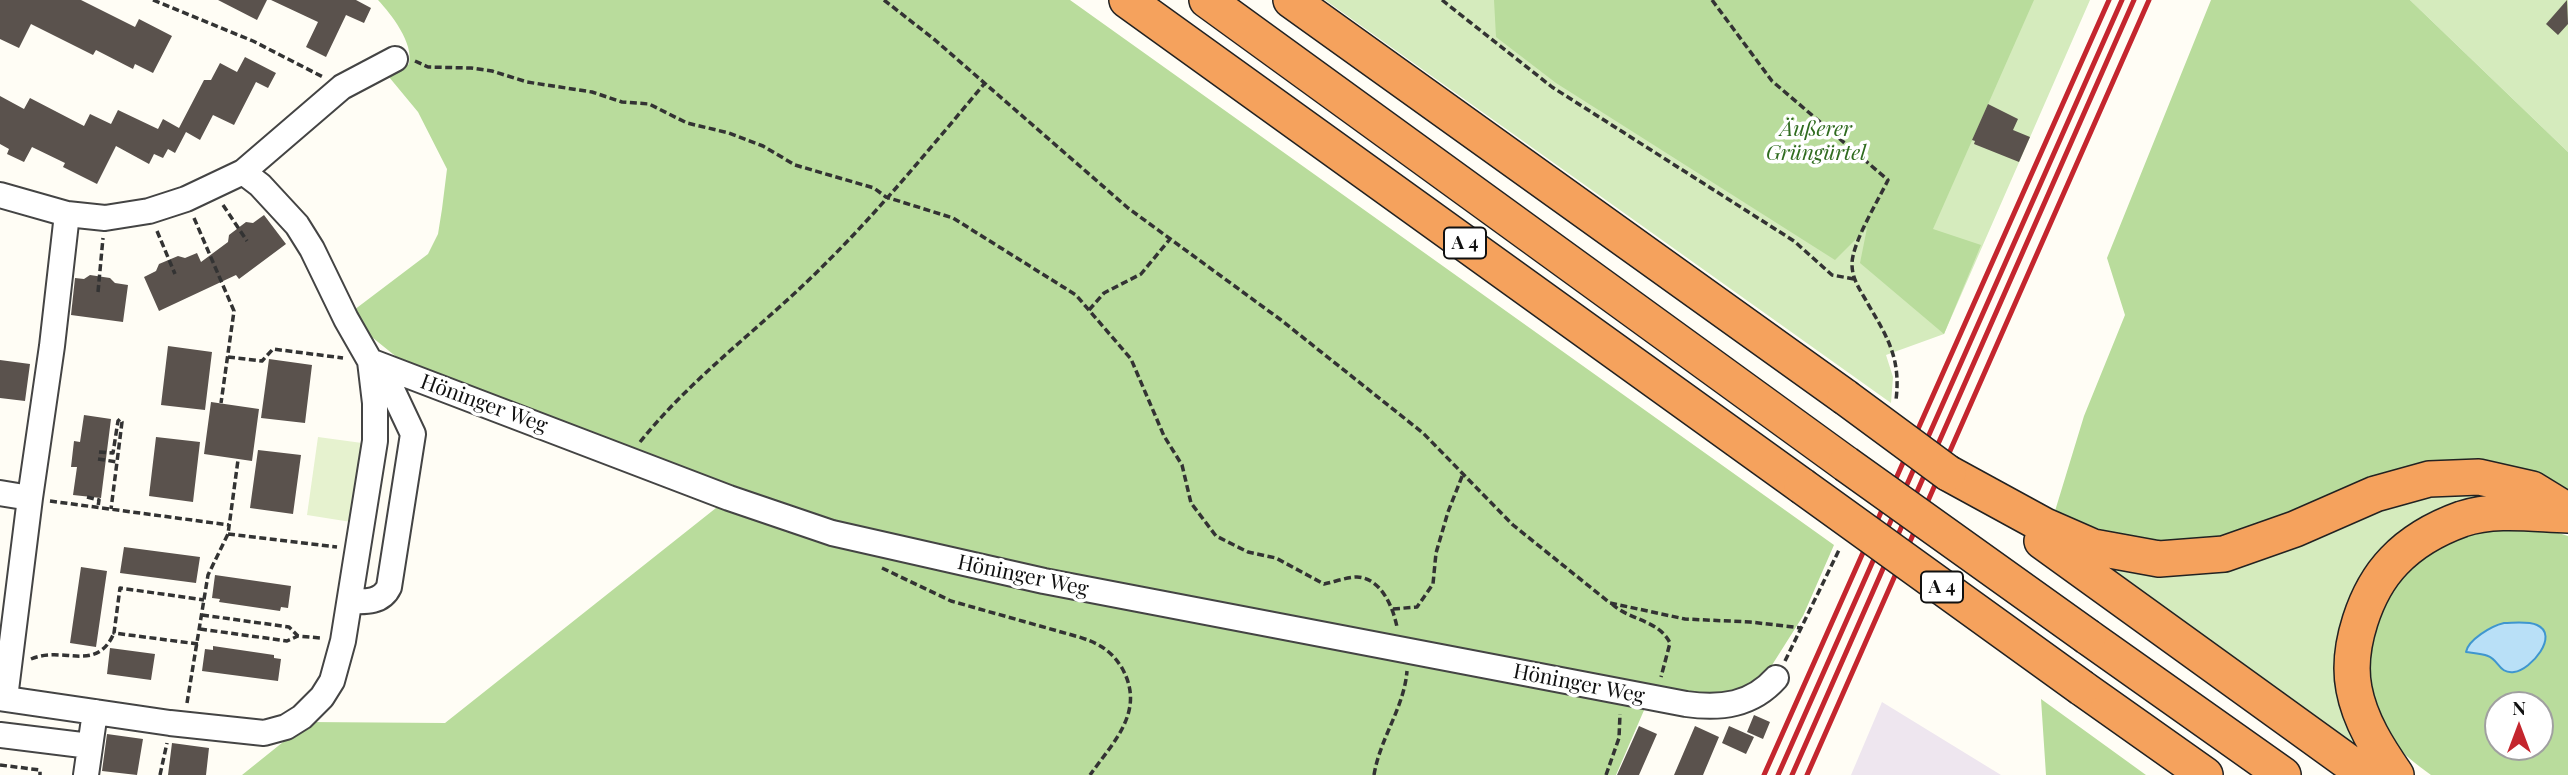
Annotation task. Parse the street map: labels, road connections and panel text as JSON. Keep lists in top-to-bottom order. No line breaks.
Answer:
{"streets":{"highway":["A 4"],"street":["Höninger Weg"]},"parks":["Äußerer Grüngürtel"],"north":"top"}
